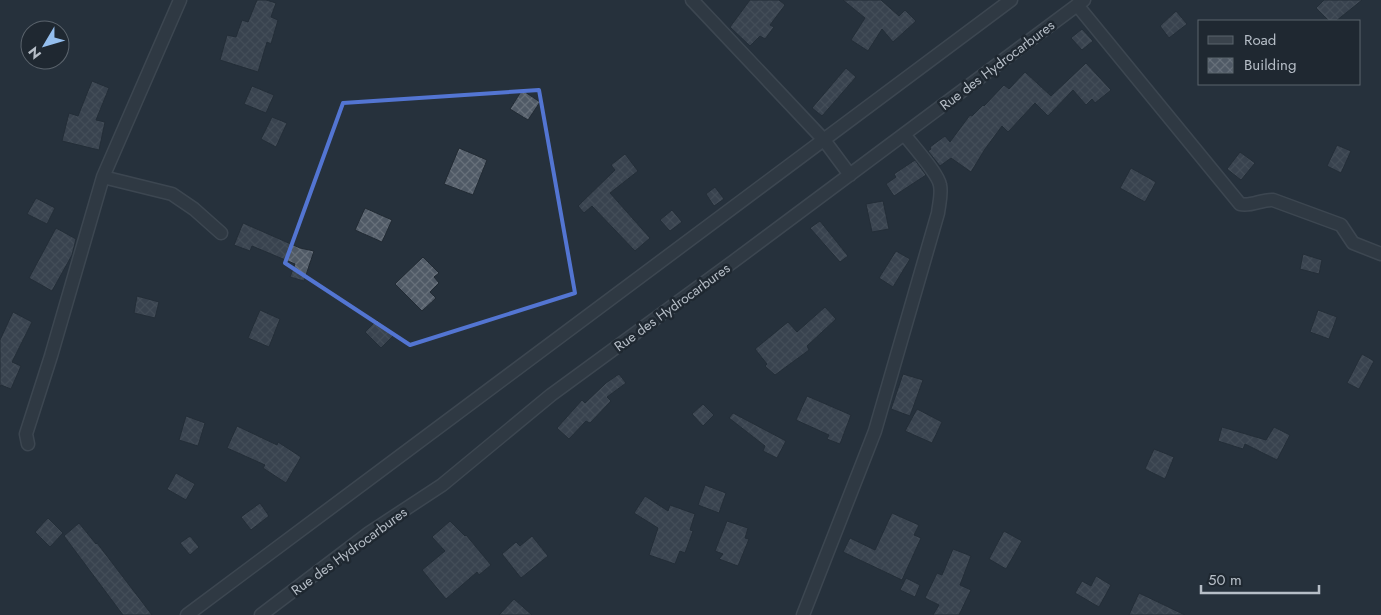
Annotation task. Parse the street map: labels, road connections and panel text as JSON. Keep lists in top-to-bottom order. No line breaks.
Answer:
{"streets":{"street":["Rue des Hydrocarbures"]},"legend":["Road","Building"],"scale_bar":"50 m","north":"bottom left"}
